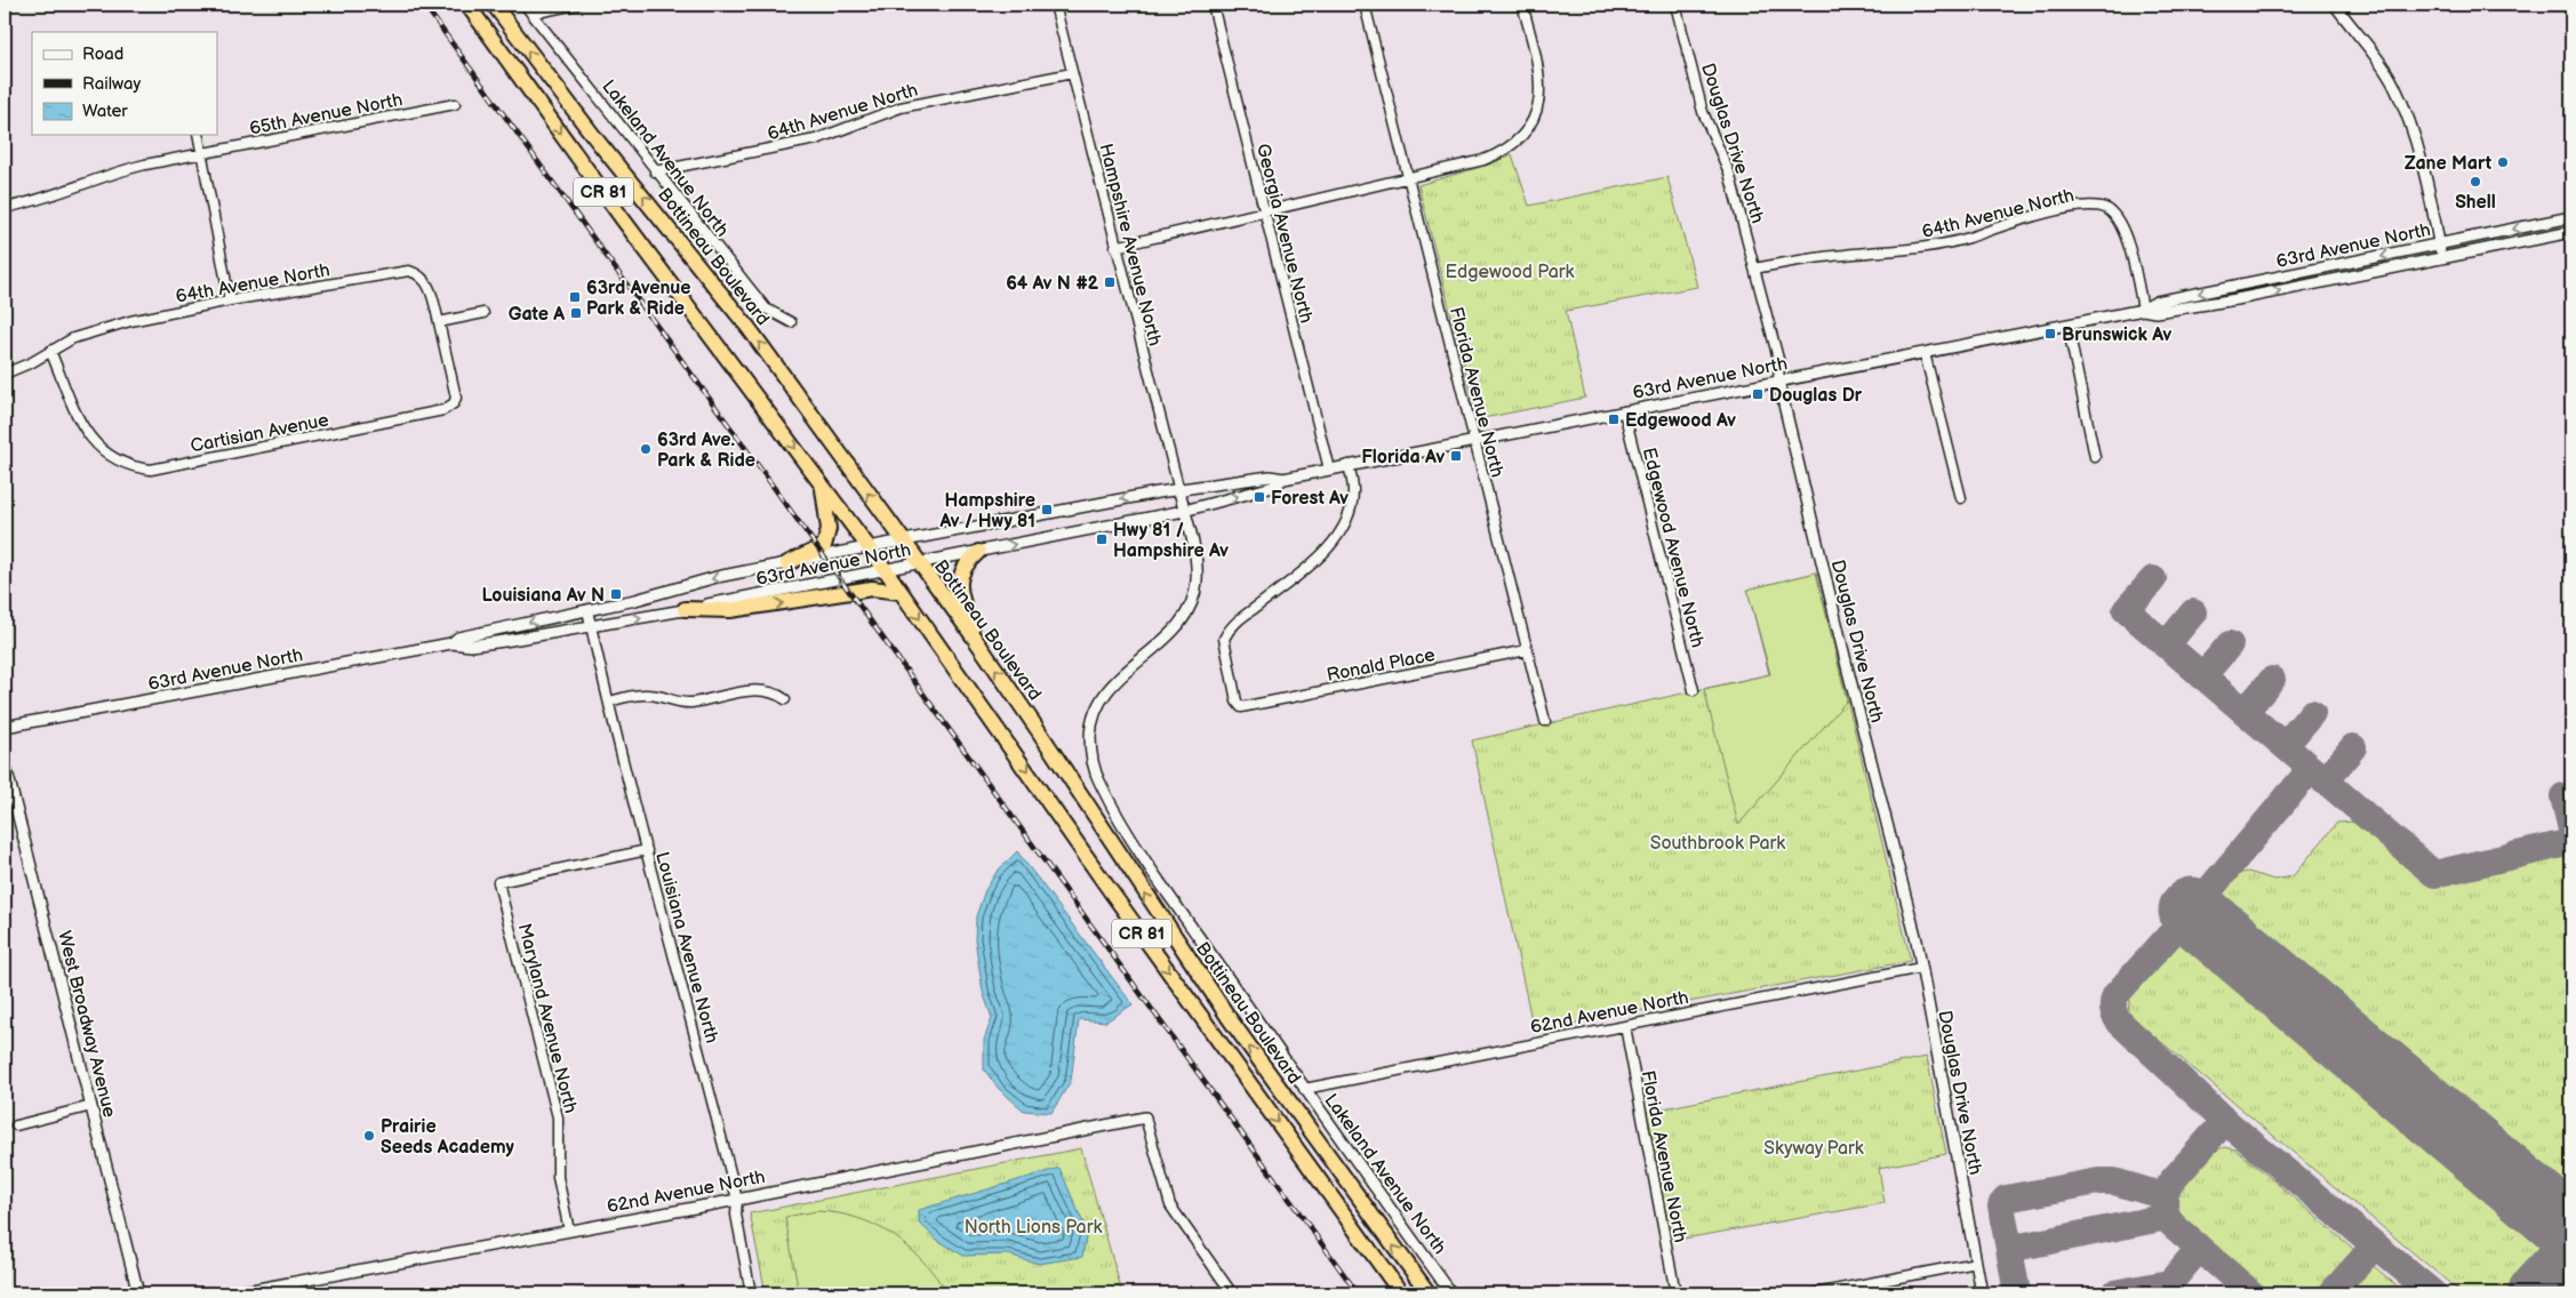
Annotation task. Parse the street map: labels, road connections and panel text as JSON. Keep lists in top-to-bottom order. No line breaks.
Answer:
{"streets":{"highway":["CR 81","Bottineau Boulevard"],"street":["64th Avenue North","65th Avenue North","Douglas Drive North","Lakeland Avenue North","Georgia Avenue North","Hampshire Avenue North","63rd Avenue North","Florida Avenue North","Cartisian Avenue","Edgewood Avenue North","Ronald Place","Louisiana Avenue North","62nd Avenue North","Maryland Avenue North","West Broadway Avenue"]},"crossings":[["64th Avenue North","Douglas Drive North"],["64th Avenue North","Lakeland Avenue North"],["64th Avenue North","Hampshire Avenue North"],["64th Avenue North","63rd Avenue North"],["64th Avenue North","Cartisian Avenue"],["Douglas Drive North","63rd Avenue North"],["Douglas Drive North","62nd Avenue North"],["Lakeland Avenue North","Hampshire Avenue North"],["Lakeland Avenue North","63rd Avenue North"],["Lakeland Avenue North","62nd Avenue North"],["CR 81","63rd Avenue North"],["Georgia Avenue North","63rd Avenue North"],["Hampshire Avenue North","63rd Avenue North"],["63rd Avenue North","Bottineau Boulevard"],["63rd Avenue North","Florida Avenue North"],["63rd Avenue North","Edgewood Avenue North"],["63rd Avenue North","Ronald Place"],["63rd Avenue North","Louisiana Avenue North"],["Florida Avenue North","Ronald Place"],["Florida Avenue North","62nd Avenue North"],["Louisiana Avenue North","62nd Avenue North"],["Louisiana Avenue North","Maryland Avenue North"],["62nd Avenue North","Maryland Avenue North"]],"parks":["Edgewood Park","Southbrook Park","Skyway Park","North Lions Park"],"places":{"other":["Zane Mart","Shell","63rd Ave. Park & Ride","Prairie Seeds Academy"],"transit":["64 Av N #2","63rd Avenue Park & Ride","Gate A","Brunswick Av","Douglas Dr","Edgewood Av","Florida Av","Forest Av","Hampshire Av / Hwy 81","Hwy 81 / Hampshire Av","Louisiana Av N"]},"legend":["Road","Railway","Water"]}
